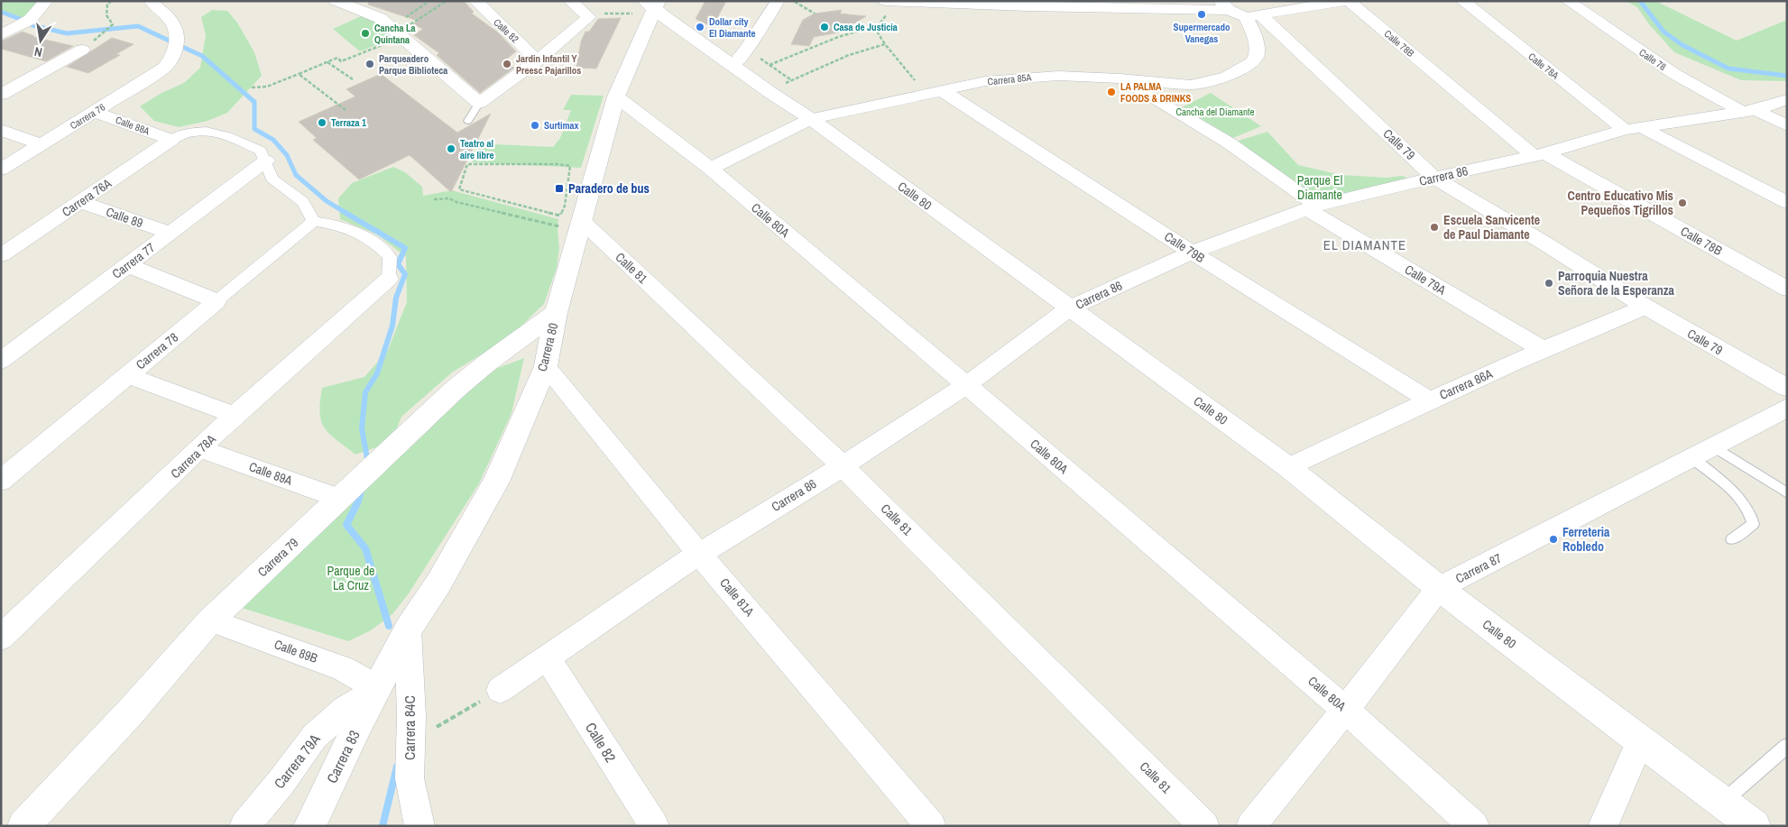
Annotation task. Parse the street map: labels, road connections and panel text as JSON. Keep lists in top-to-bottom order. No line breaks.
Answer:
{"streets":{"street":["Calle 82","Calle 78B","Calle 78","Calle 78A","Carrera 85A","Carrera 76","Calle 88A","Calle 79","Carrera 86","Calle 80","Carrera 76A","Calle 89","Calle 80A","Calle 79B","Carrera 77","Calle 81","Calle 79A","Carrera 80","Carrera 78","Carrera 86A","Carrera 78A","Calle 89A","Carrera 79","Carrera 87","Calle 81A","Calle 89B","Carrera 84C","Carrera 83","Carrera 79A"]},"crossings":[["Calle 82","Carrera 86"],["Calle 78B","Carrera 86"],["Calle 78","Carrera 86"],["Calle 78A","Carrera 86"],["Carrera 85A","Calle 79"],["Carrera 85A","Calle 80"],["Carrera 85A","Calle 80A"],["Carrera 85A","Calle 79B"],["Carrera 85A","Calle 79A"],["Carrera 76","Calle 88A"],["Calle 88A","Carrera 76A"],["Calle 79","Carrera 86"],["Calle 79","Carrera 86A"],["Carrera 86","Calle 80"],["Carrera 86","Calle 80A"],["Carrera 86","Calle 79B"],["Carrera 86","Calle 81"],["Carrera 86","Calle 79A"],["Carrera 86","Calle 81A"],["Calle 80","Carrera 80"],["Calle 80","Carrera 86A"],["Calle 80","Carrera 87"],["Carrera 76A","Calle 89"],["Calle 89","Carrera 77"],["Calle 80A","Carrera 80"],["Calle 80A","Carrera 87"],["Calle 79B","Carrera 86A"],["Calle 81","Carrera 80"],["Calle 79A","Carrera 86A"],["Carrera 80","Carrera 79"],["Carrera 80","Calle 81A"],["Carrera 80","Calle 89B"],["Carrera 80","Carrera 84C"],["Carrera 80","Carrera 83"],["Carrera 80","Carrera 79A"],["Carrera 78A","Calle 89A"],["Calle 89A","Carrera 79"],["Carrera 79","Calle 89B"],["Calle 89B","Carrera 83"],["Calle 89B","Carrera 79A"],["Carrera 83","Carrera 79A"]],"districts":["EL DIAMANTE"],"parks":["Cancha del Diamante","Parque El Diamante","Parque de La Cruz"],"places":{"other":["Supermercado Vanegas","Dollar city El Diamante","Casa de Justicia","Cancha La Quintana","Parqueadero Parque Biblioteca","Jardin Infantil Y Preesc Pajarillos","LA PALMA FOODS & DRINKS","Terraza 1","Surtimax","Teatro al aire libre","Centro Educativo Mis Pequeños Tigrillos","Escuela Sanvicente de Paul Diamante","Parroquia Nuestra Señora de la Esperanza","Ferreteria Robledo"],"transit":["Paradero de bus"]},"north":"bottom"}
